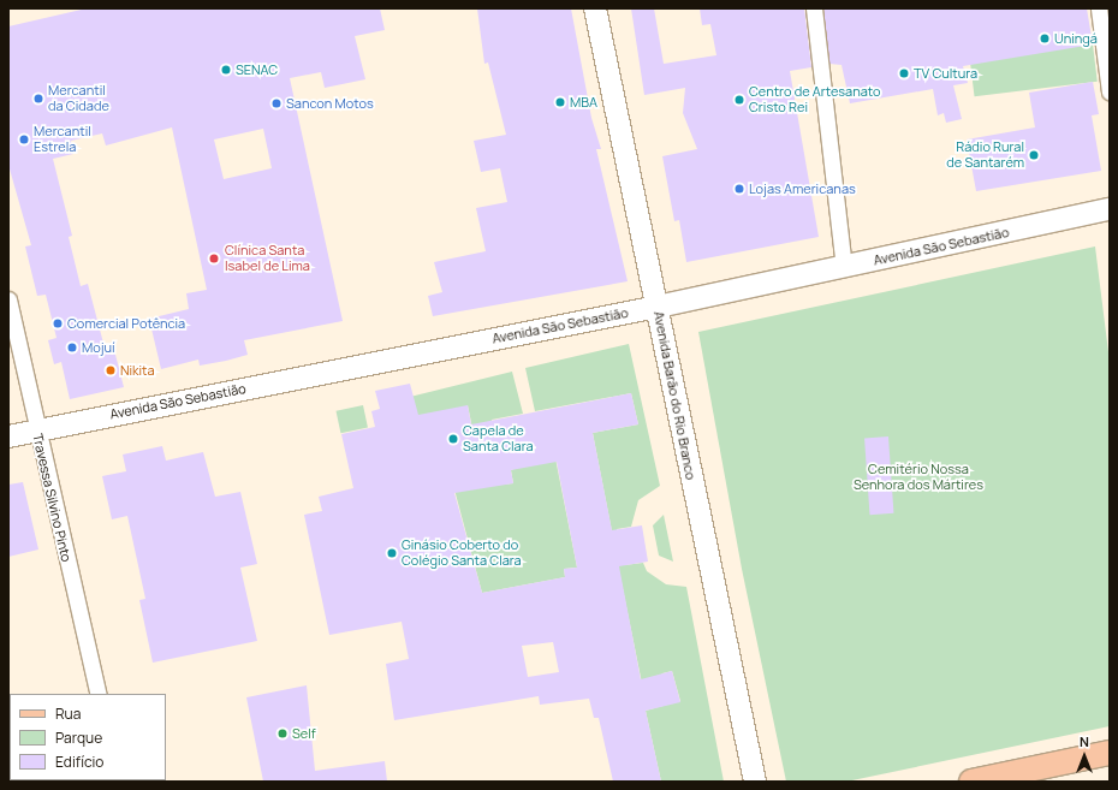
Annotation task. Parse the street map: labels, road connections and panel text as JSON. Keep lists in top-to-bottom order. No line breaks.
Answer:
{"streets":{"main road":["Avenida São Sebastião","Avenida Barão do Rio Branco"],"street":["Travessa Silvino Pinto"]},"crossings":[["Avenida São Sebastião","Avenida Barão do Rio Branco"],["Avenida São Sebastião","Travessa Silvino Pinto"]],"parks":["Cemitério Nossa Senhora dos Mártires"],"places":["Uningá","SENAC","TV Cultura","Mercantil da Cidade","Centro de Artesanato Cristo Rei","MBA","Sancon Motos","Mercantil Estrela","Rádio Rural de Santarém","Lojas Americanas","Clínica Santa Isabel de Lima","Comercial Potência","Mojuí","Nikita","Capela de Santa Clara","Ginásio Coberto do Colégio Santa Clara","Self"],"legend":["Rua","Parque","Edifício"],"north":"top"}
